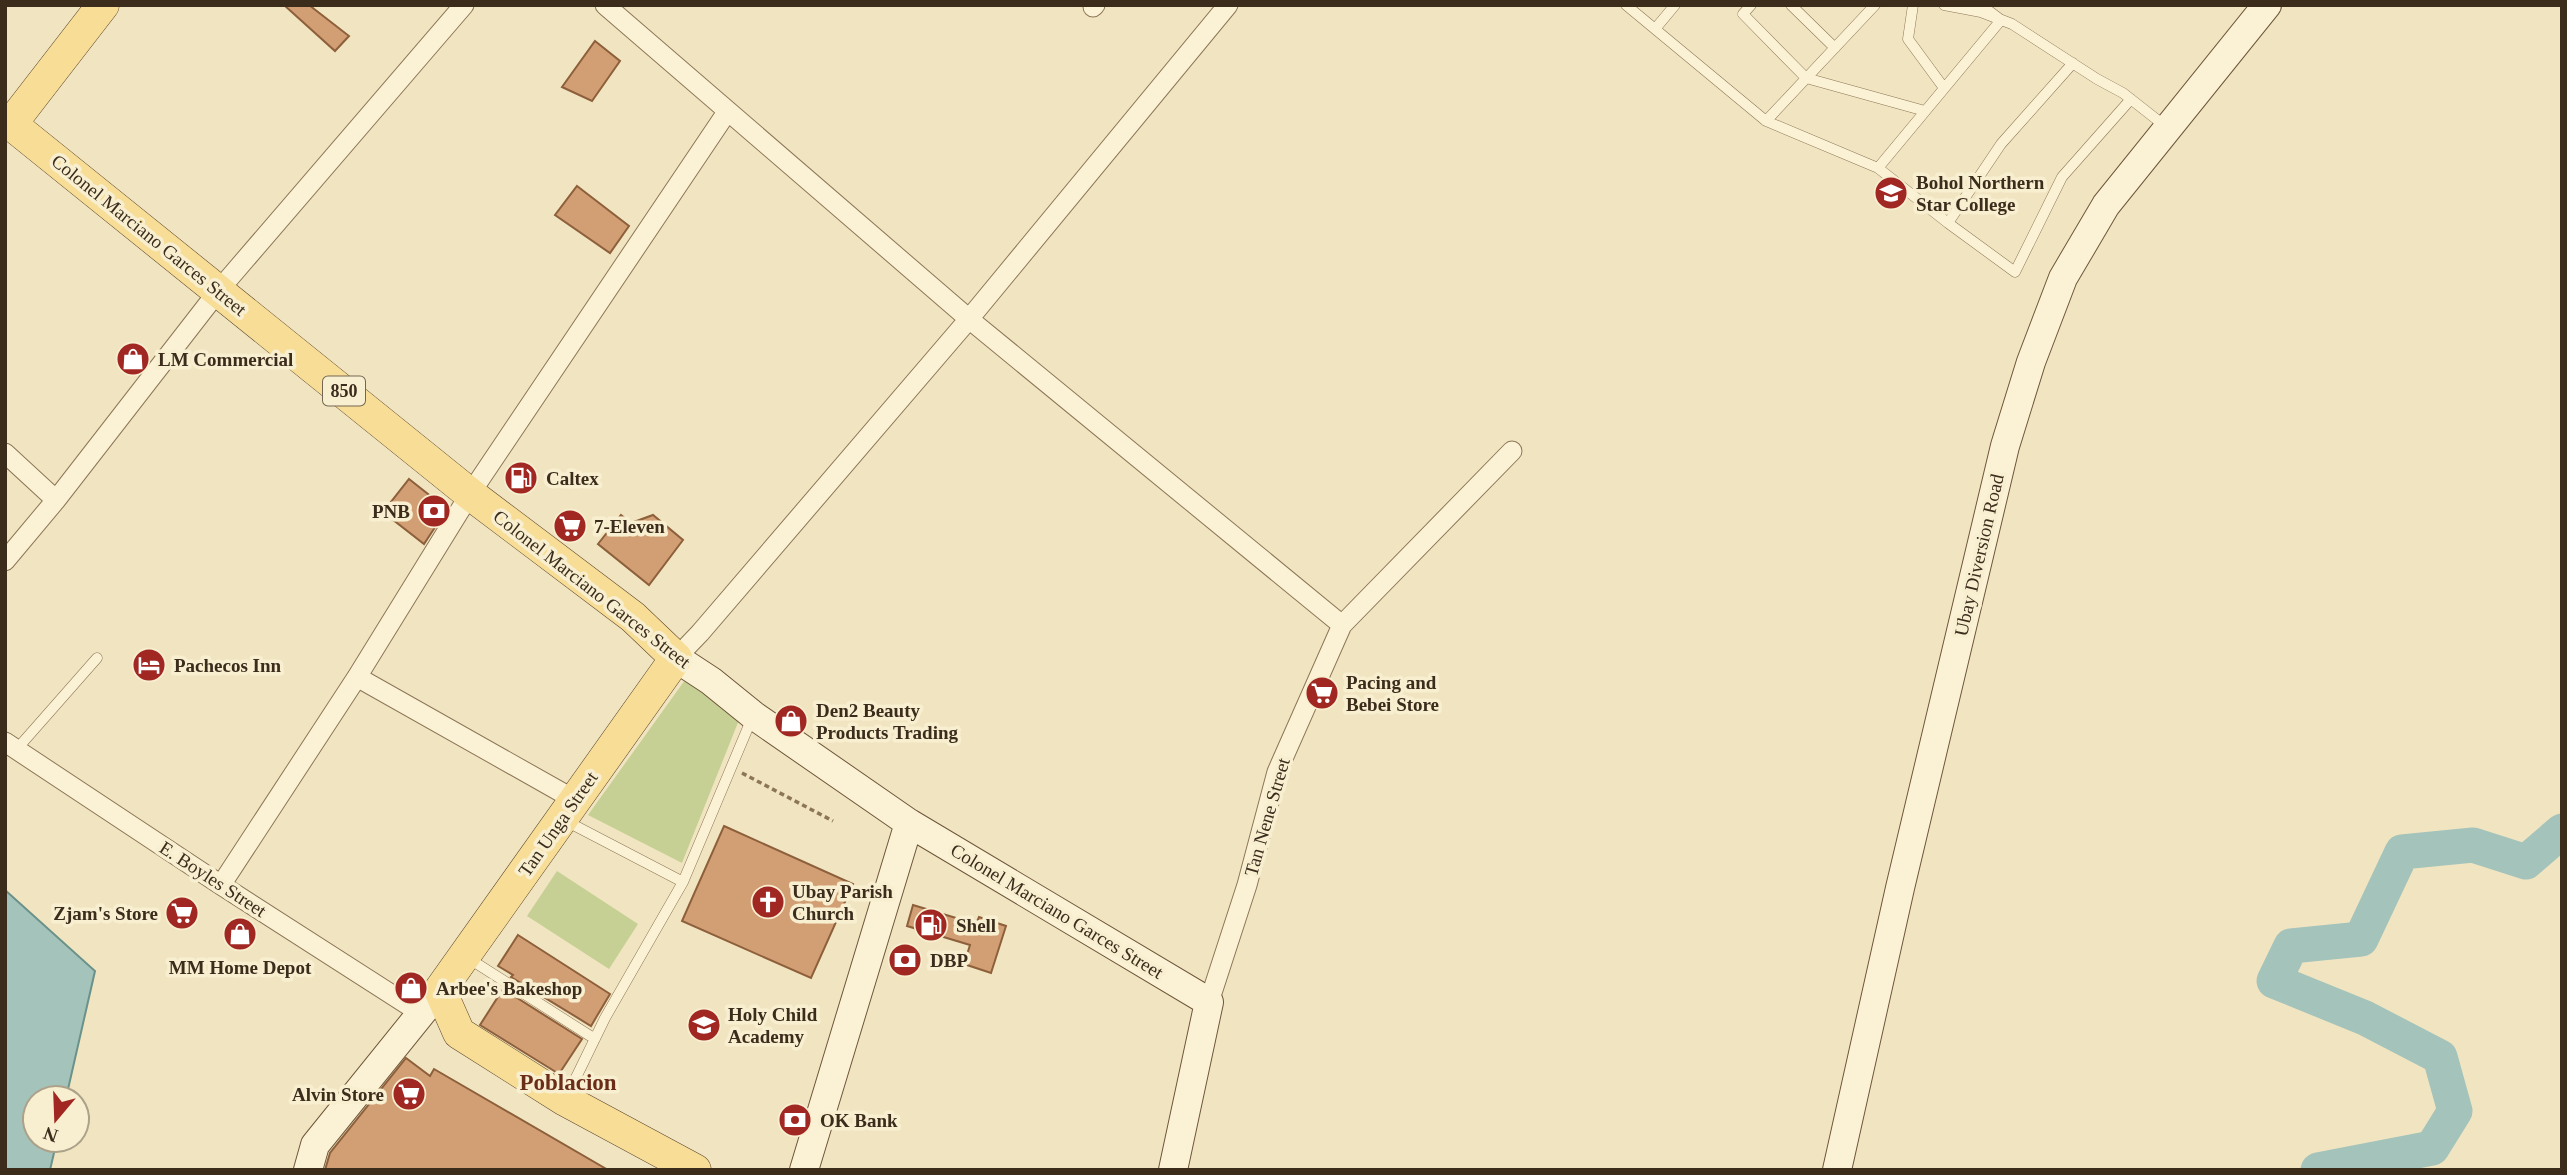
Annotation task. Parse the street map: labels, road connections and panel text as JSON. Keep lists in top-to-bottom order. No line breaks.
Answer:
{"streets":{"main road":["Colonel Marciano Garces Street","850","Tan Unga Street"],"street":["Ubay Diversion Road","Tan Nene Street","E. Boyles Street"]},"crossings":[["Colonel Marciano Garces Street","850"],["Colonel Marciano Garces Street","Tan Nene Street"],["Colonel Marciano Garces Street","Tan Unga Street"],["Tan Unga Street","E. Boyles Street"]],"districts":["Poblacion"],"places":{"school or university":["Bohol Northern Star College","Holy Child Academy"],"shop":["LM Commercial","Den2 Beauty Products Trading","MM Home Depot","Arbee's Bakeshop"],"fuel station":["Caltex","Shell"],"bank":["PNB","DBP","OK Bank"],"supermarket":["7-Eleven","Pacing and Bebei Store","Zjam's Store","Alvin Store"],"hotel":["Pachecos Inn"],"church":["Ubay Parish Church"]},"north":"bottom"}
